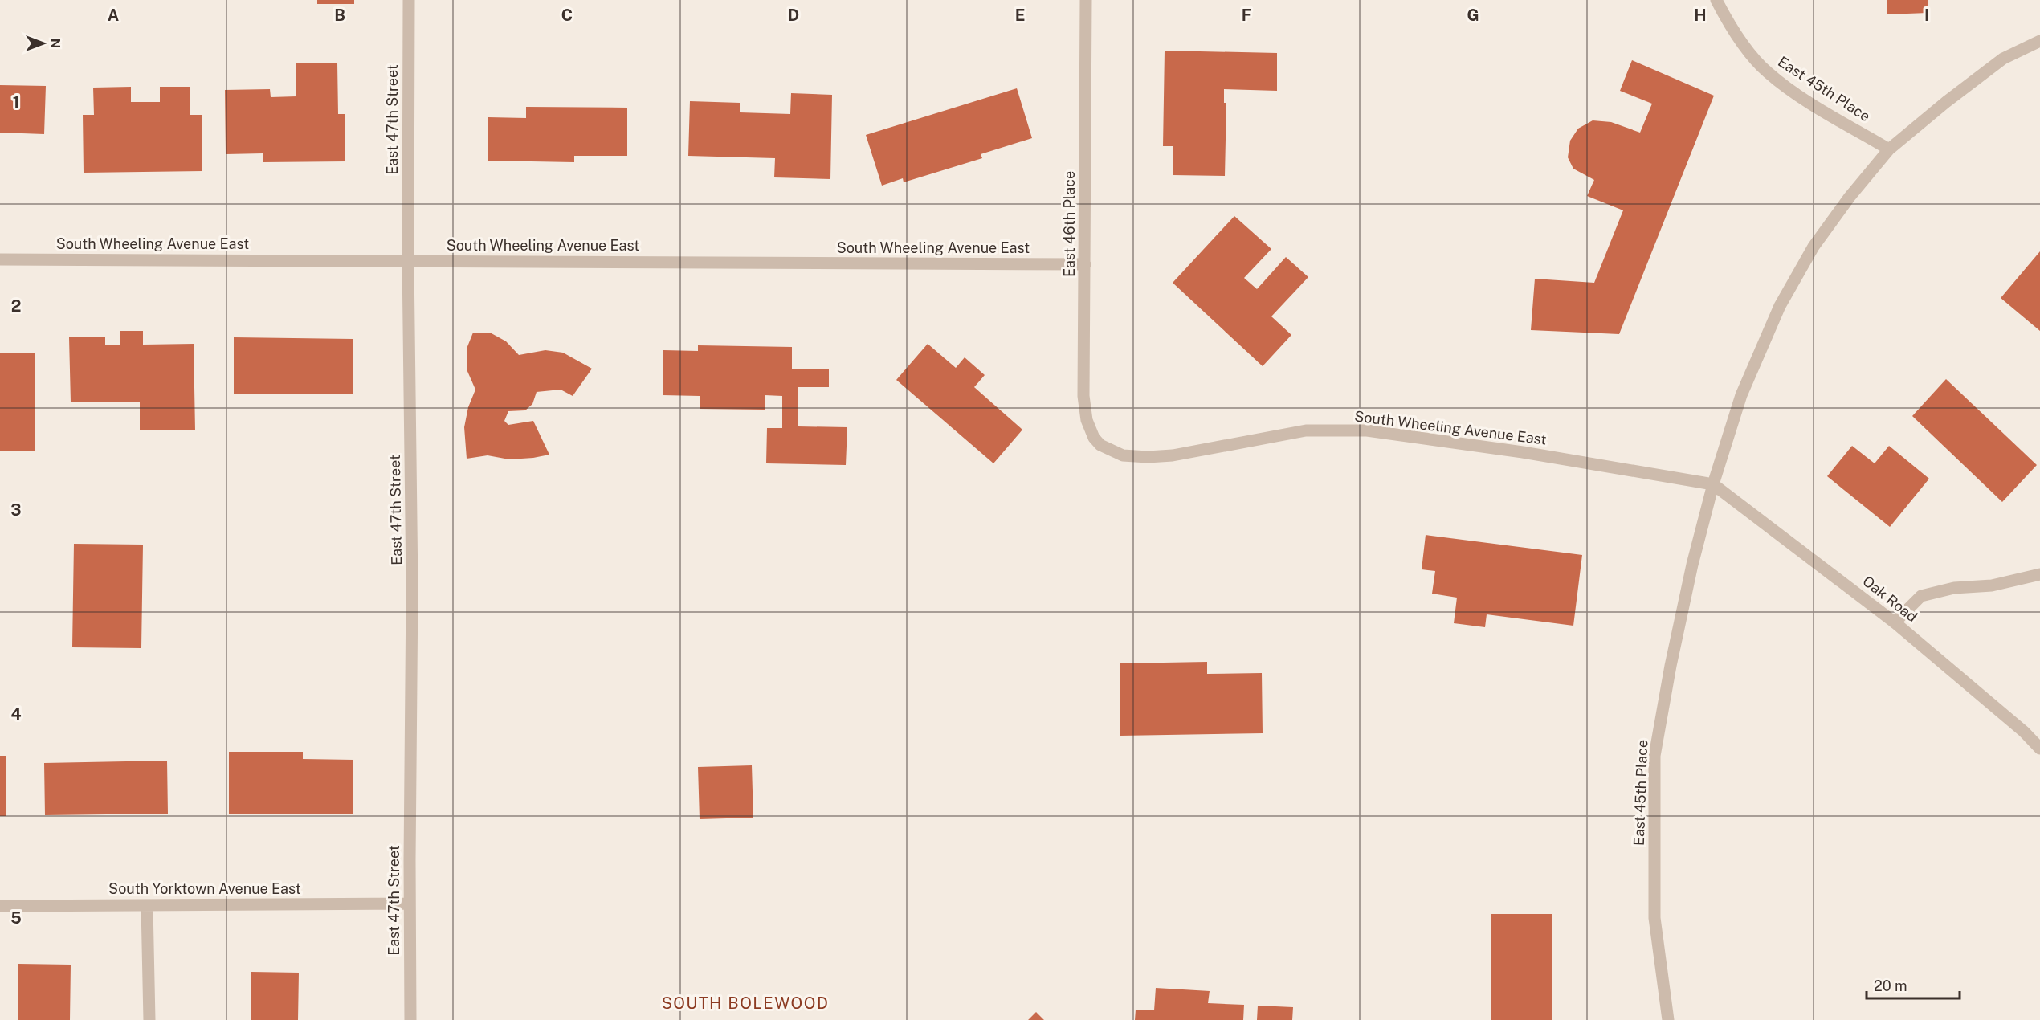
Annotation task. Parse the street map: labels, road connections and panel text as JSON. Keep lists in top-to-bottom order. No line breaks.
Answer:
{"streets":{"street":["East 45th Place","East 47th Street","East 46th Place","South Wheeling Avenue East","Oak Road","South Yorktown Avenue East"]},"crossings":[["East 45th Place","South Wheeling Avenue East"],["East 45th Place","Oak Road"],["East 47th Street","South Wheeling Avenue East"],["East 47th Street","South Yorktown Avenue East"],["East 46th Place","South Wheeling Avenue East"],["South Wheeling Avenue East","Oak Road"]],"districts":["SOUTH BOLEWOOD"],"scale_bar":"20 m","north":"right","grid":{"columns":["A","B","C","D","E","F","G","H","I"],"rows":["1","2","3","4","5"]}}
